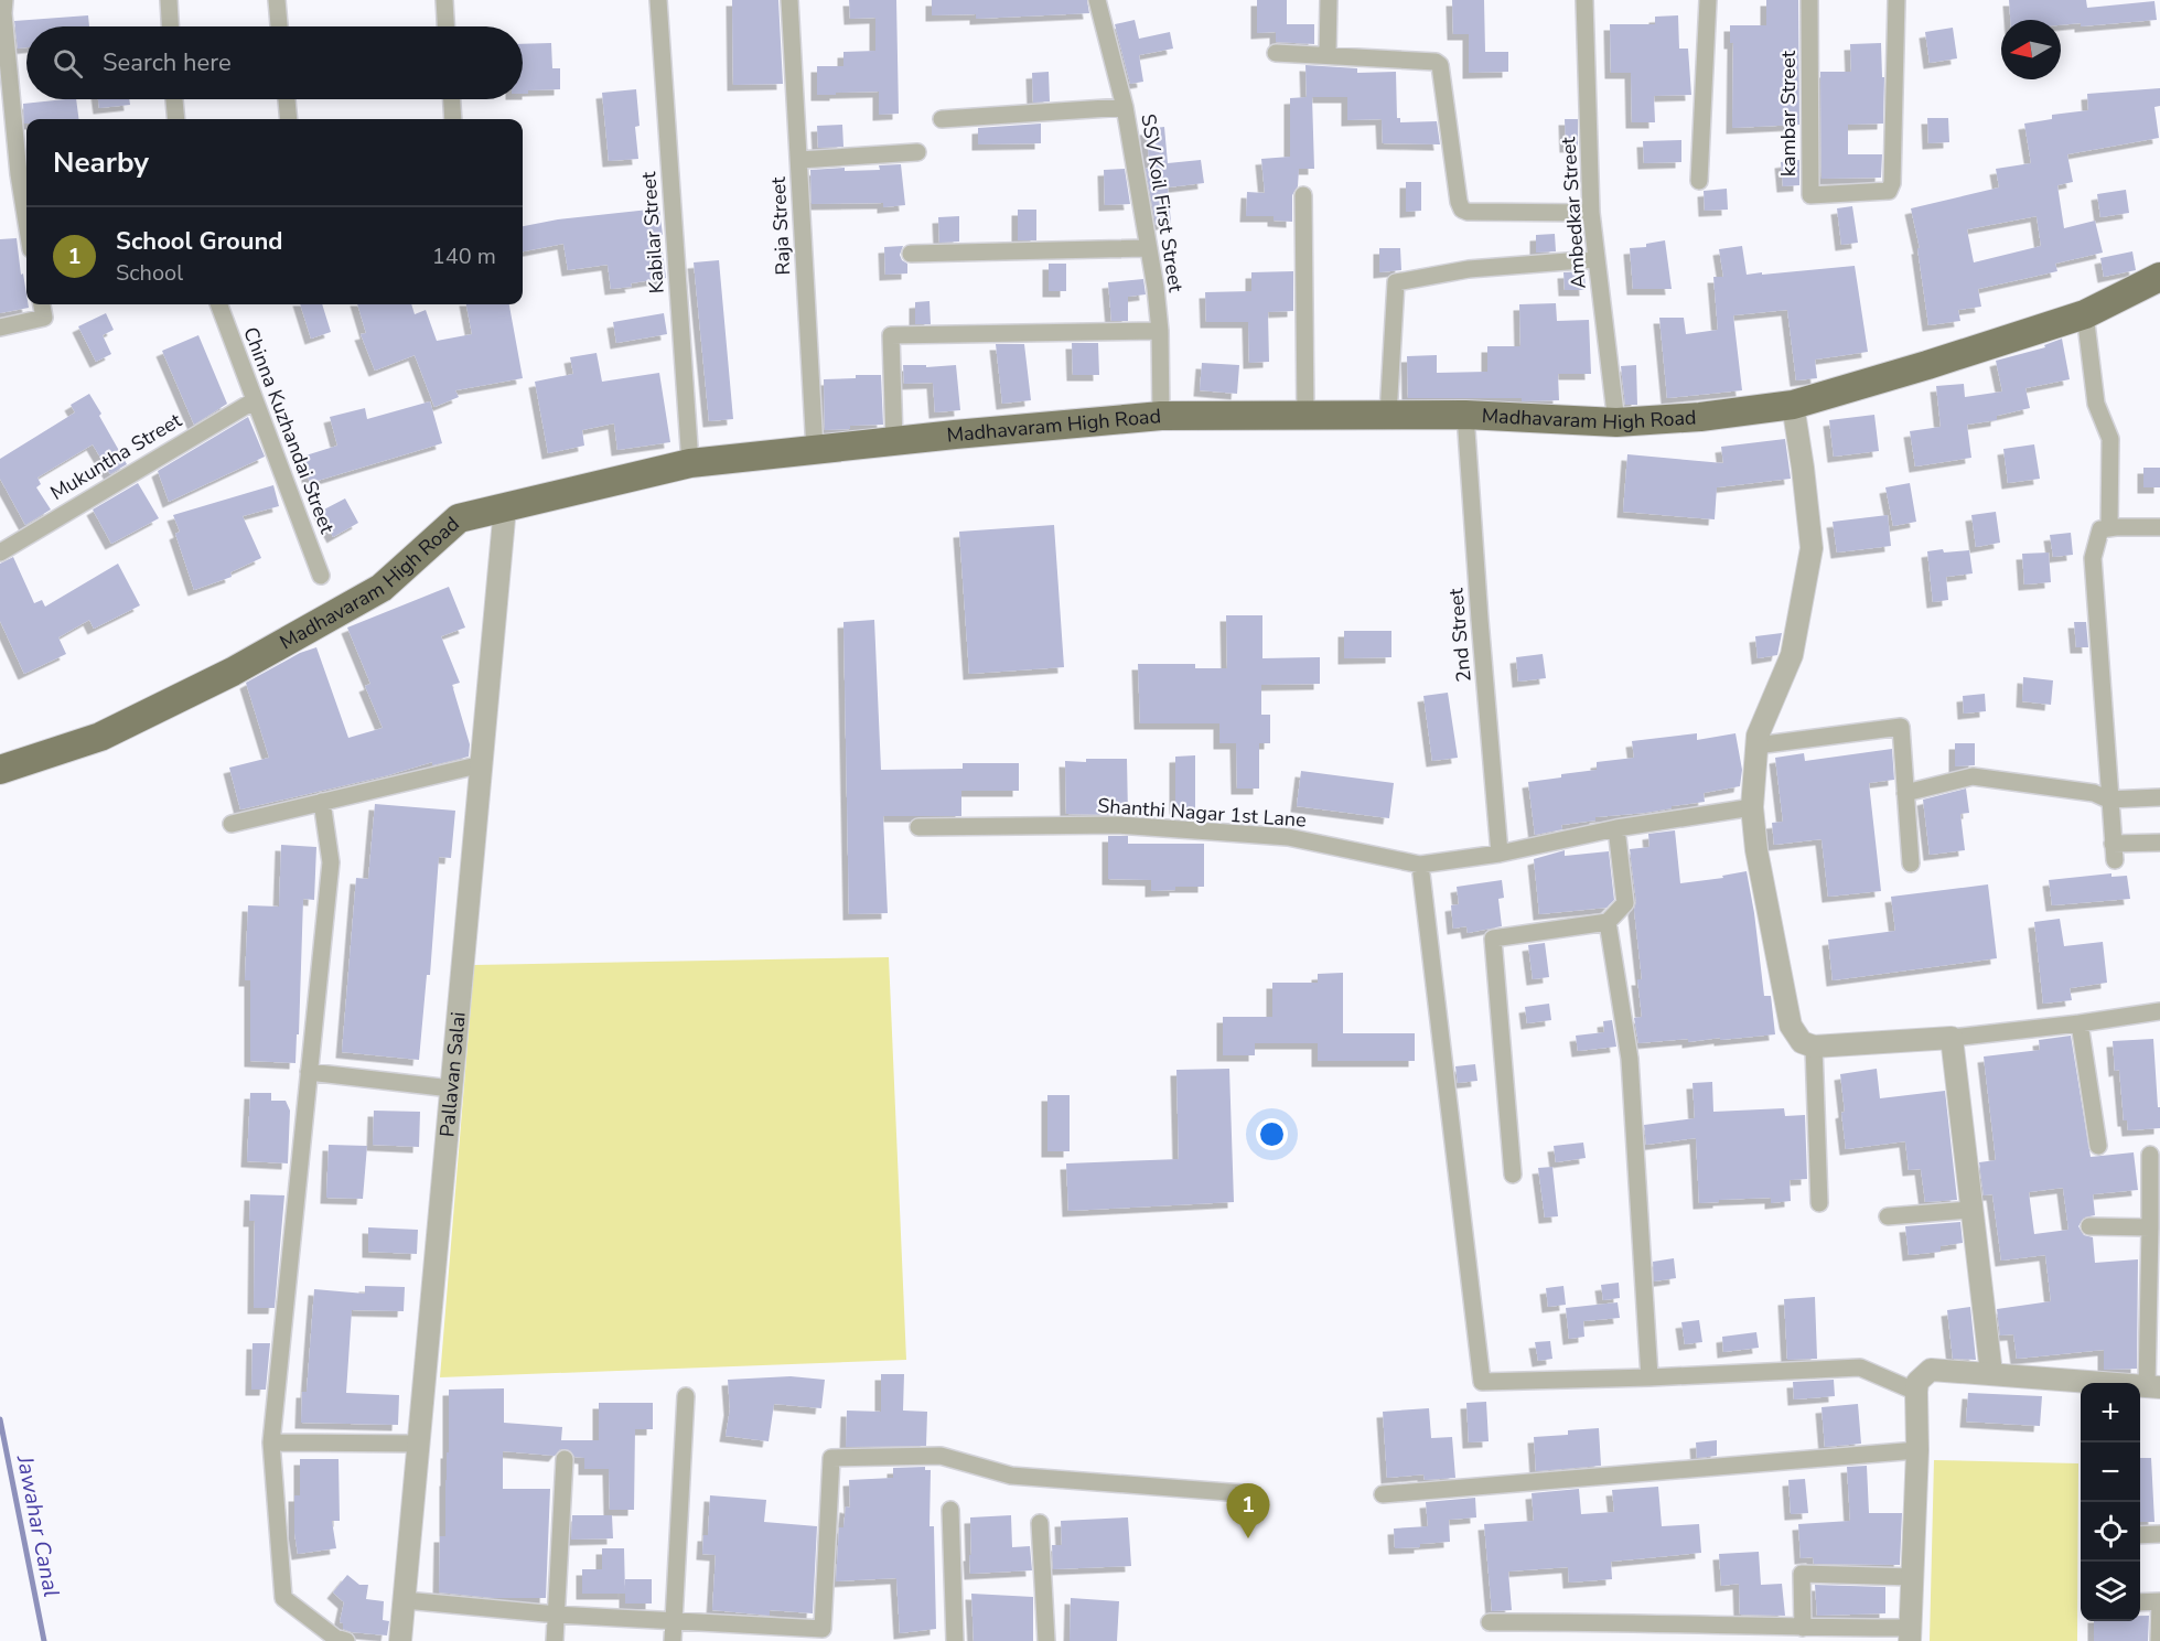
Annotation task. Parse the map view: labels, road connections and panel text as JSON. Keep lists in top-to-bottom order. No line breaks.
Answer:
{"streets":{"main road":["Madhavaram High Road"],"street":["kambar Street","SSV Koil First Street","Ambedkar Street","Raja Street","Kabilar Street","Chinna Kuzhandai Street","Mukuntha Street","2nd Street","Shanthi Nagar 1st Lane","Pallavan Salai"]},"crossings":[["SSV Koil First Street","Madhavaram High Road"],["Ambedkar Street","Madhavaram High Road"],["Raja Street","Madhavaram High Road"],["Kabilar Street","Madhavaram High Road"],["Madhavaram High Road","2nd Street"],["Madhavaram High Road","Pallavan Salai"],["Chinna Kuzhandai Street","Mukuntha Street"],["2nd Street","Shanthi Nagar 1st Lane"]],"water":["Jawahar Canal"],"north":"left","page":{"search":"Search here","heading":"Nearby","list":[{"mark":"1","name":"School Ground","note":"School","value":"140 m"}],"map_buttons":["+","−"],"pins":"1"}}
